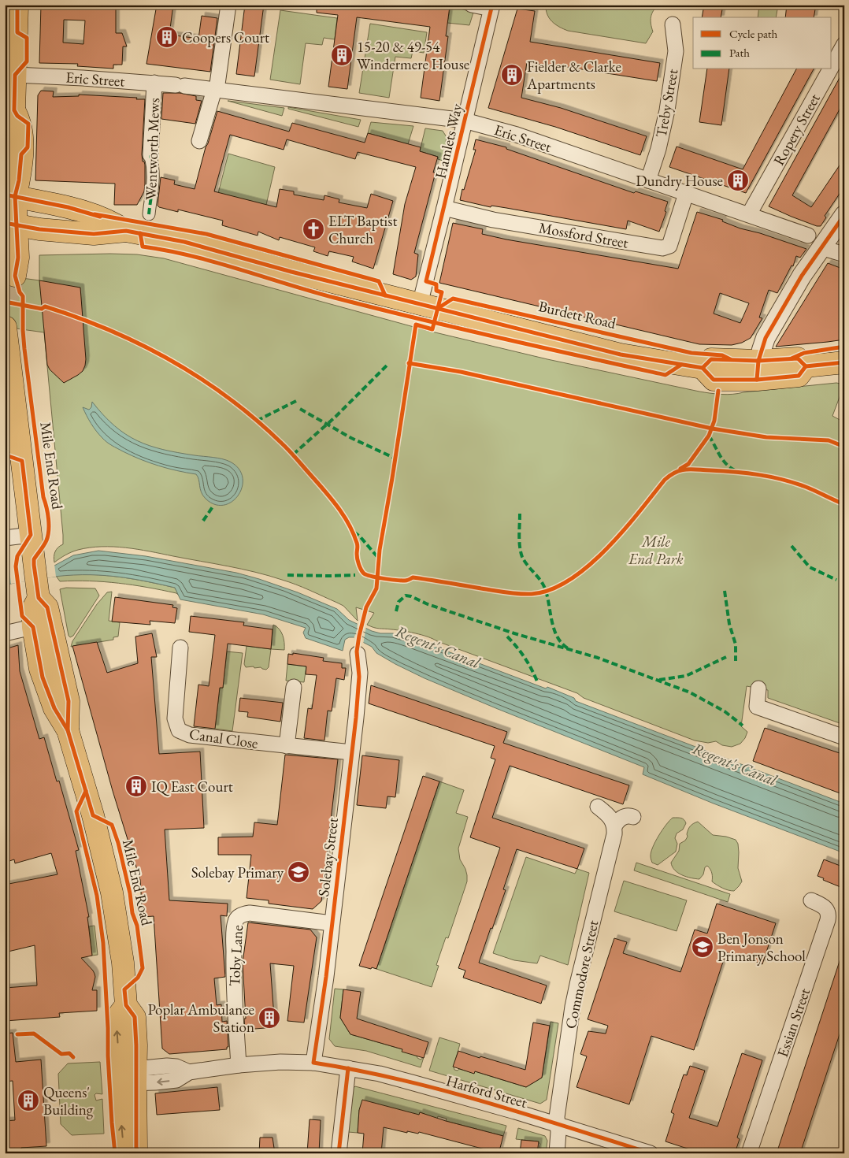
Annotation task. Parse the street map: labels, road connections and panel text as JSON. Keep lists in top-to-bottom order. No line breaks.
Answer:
{"streets":{"main road":["Burdett Road","Mile End Road"],"street":["Eric Street","Treby Street","Ropery Street","Hamlets Way","Wentworth Mews","Mossford Street","Canal Close","Solebay Street","Toby Lane","Commodore Street","Essian Street","Harford Street"]},"crossings":[["Eric Street","Treby Street"],["Eric Street","Ropery Street"],["Eric Street","Hamlets Way"],["Eric Street","Wentworth Mews"],["Eric Street","Mossford Street"],["Hamlets Way","Mossford Street"],["Hamlets Way","Burdett Road"],["Mile End Road","Harford Street"],["Canal Close","Solebay Street"],["Solebay Street","Toby Lane"],["Solebay Street","Harford Street"],["Toby Lane","Harford Street"],["Commodore Street","Harford Street"]],"water":["Regent's Canal"],"parks":["Mile End Park"],"places":{"building":["Coopers Court","15-20 & 49-54 Windermere House","Fielder & Clarke Apartments","Dundry House","IQ East Court","Poplar Ambulance Station","Queens' Building"],"church":["ELT Baptist Church"],"school or university":["Solebay Primary","Ben Jonson Primary School"]},"legend":["Cycle path","Path"]}
